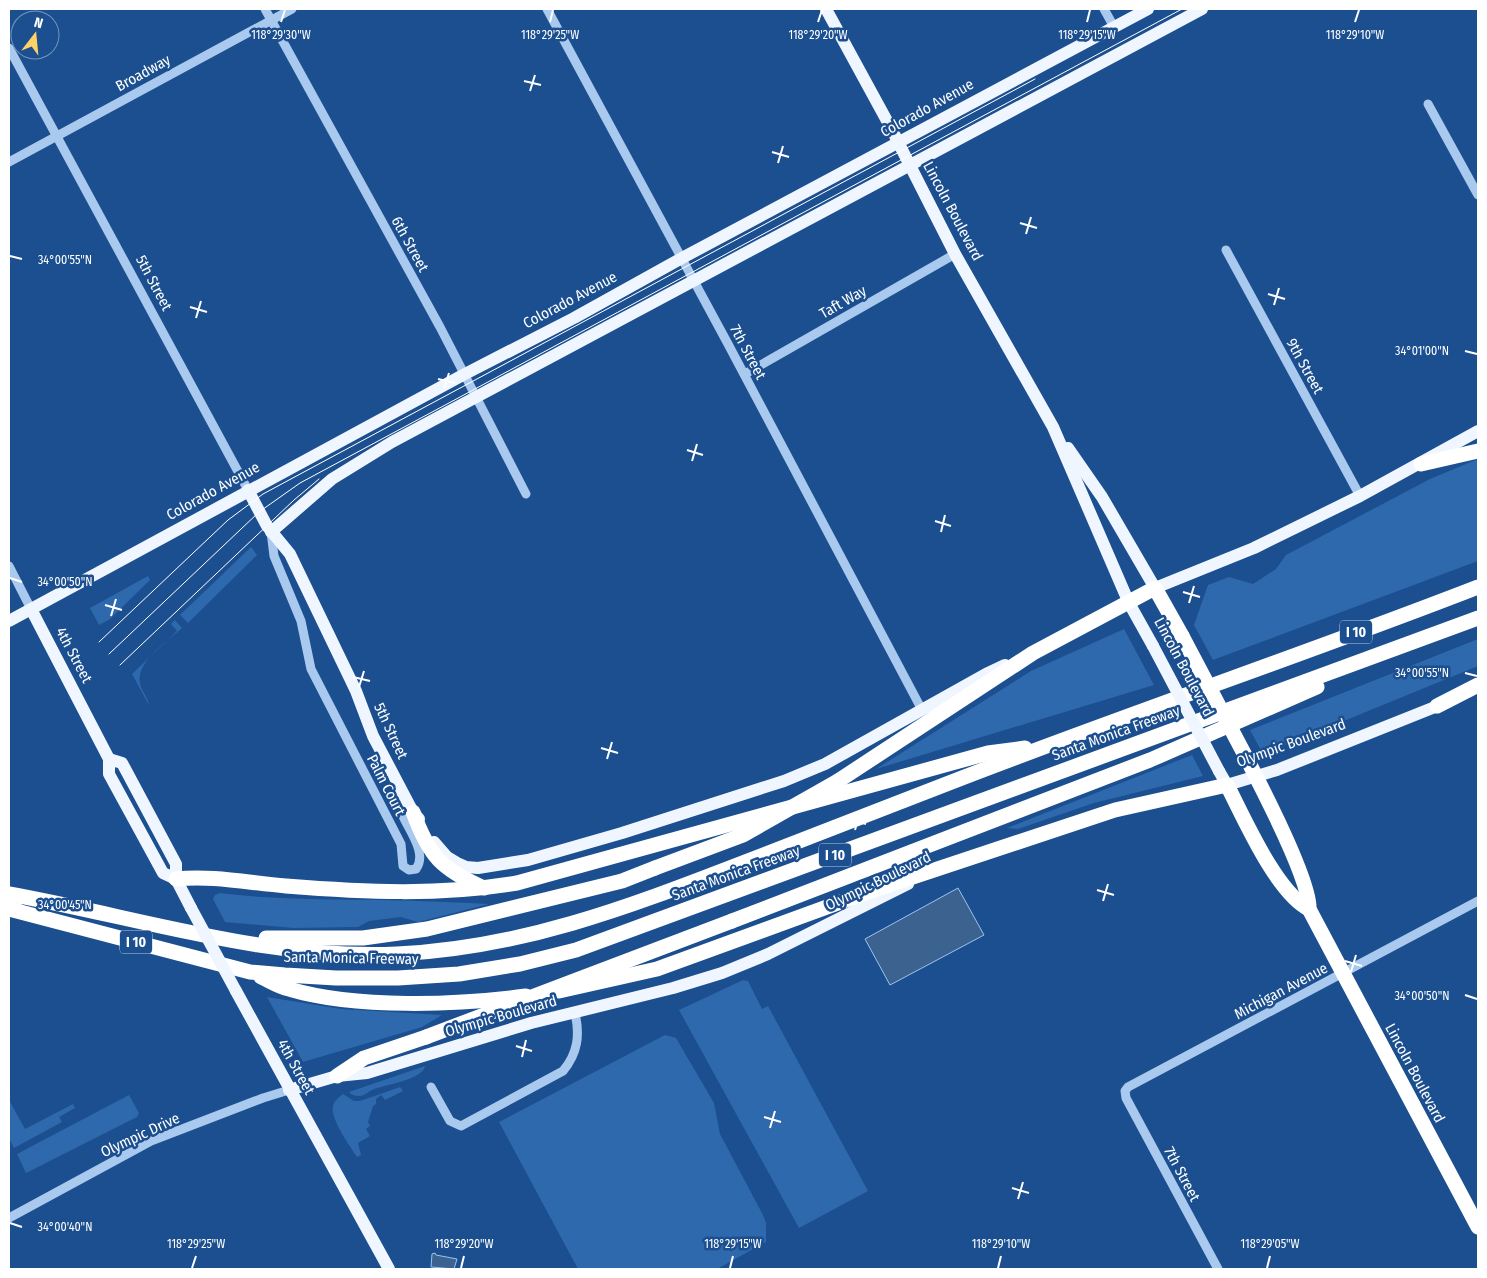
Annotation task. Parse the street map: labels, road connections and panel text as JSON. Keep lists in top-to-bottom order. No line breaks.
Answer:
{"streets":{"highway":["Lincoln Boulevard","I 10","Santa Monica Freeway","Olympic Boulevard"],"main road":["Colorado Avenue","5th Street","4th Street"],"street":["Broadway","6th Street","Taft Way","7th Street","9th Street","Palm Court","Michigan Avenue","Olympic Drive"]},"crossings":[["Broadway","6th Street"],["Broadway","5th Street"],["Colorado Avenue","Lincoln Boulevard"],["Colorado Avenue","6th Street"],["Colorado Avenue","5th Street"],["Colorado Avenue","7th Street"],["Colorado Avenue","4th Street"],["Lincoln Boulevard","Taft Way"],["Lincoln Boulevard","Olympic Boulevard"],["Lincoln Boulevard","Michigan Avenue"],["5th Street","Palm Court"],["Taft Way","7th Street"],["7th Street","Michigan Avenue"],["4th Street","Olympic Boulevard"],["4th Street","Olympic Drive"],["Olympic Boulevard","Olympic Drive"]],"north":"top","coordinates":["118°29'30\"W","118°29'25\"W","118°29'20\"W","118°29'15\"W","118°29'10\"W","34°00'55\"N","34°01'00\"N","34°00'50\"N","34°00'45\"N","34°00'40\"N","118°29'05\"W"]}
